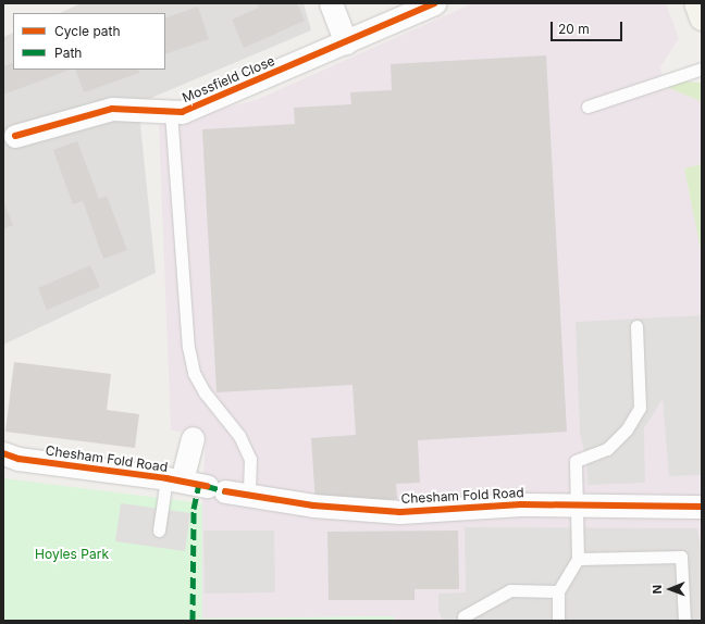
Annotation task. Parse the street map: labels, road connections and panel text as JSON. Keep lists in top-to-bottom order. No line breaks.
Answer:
{"streets":{"street":["Mossfield Close","Chesham Fold Road"]},"parks":["Hoyles Park"],"legend":["Cycle path","Path"],"scale_bar":"20 m","north":"left"}
